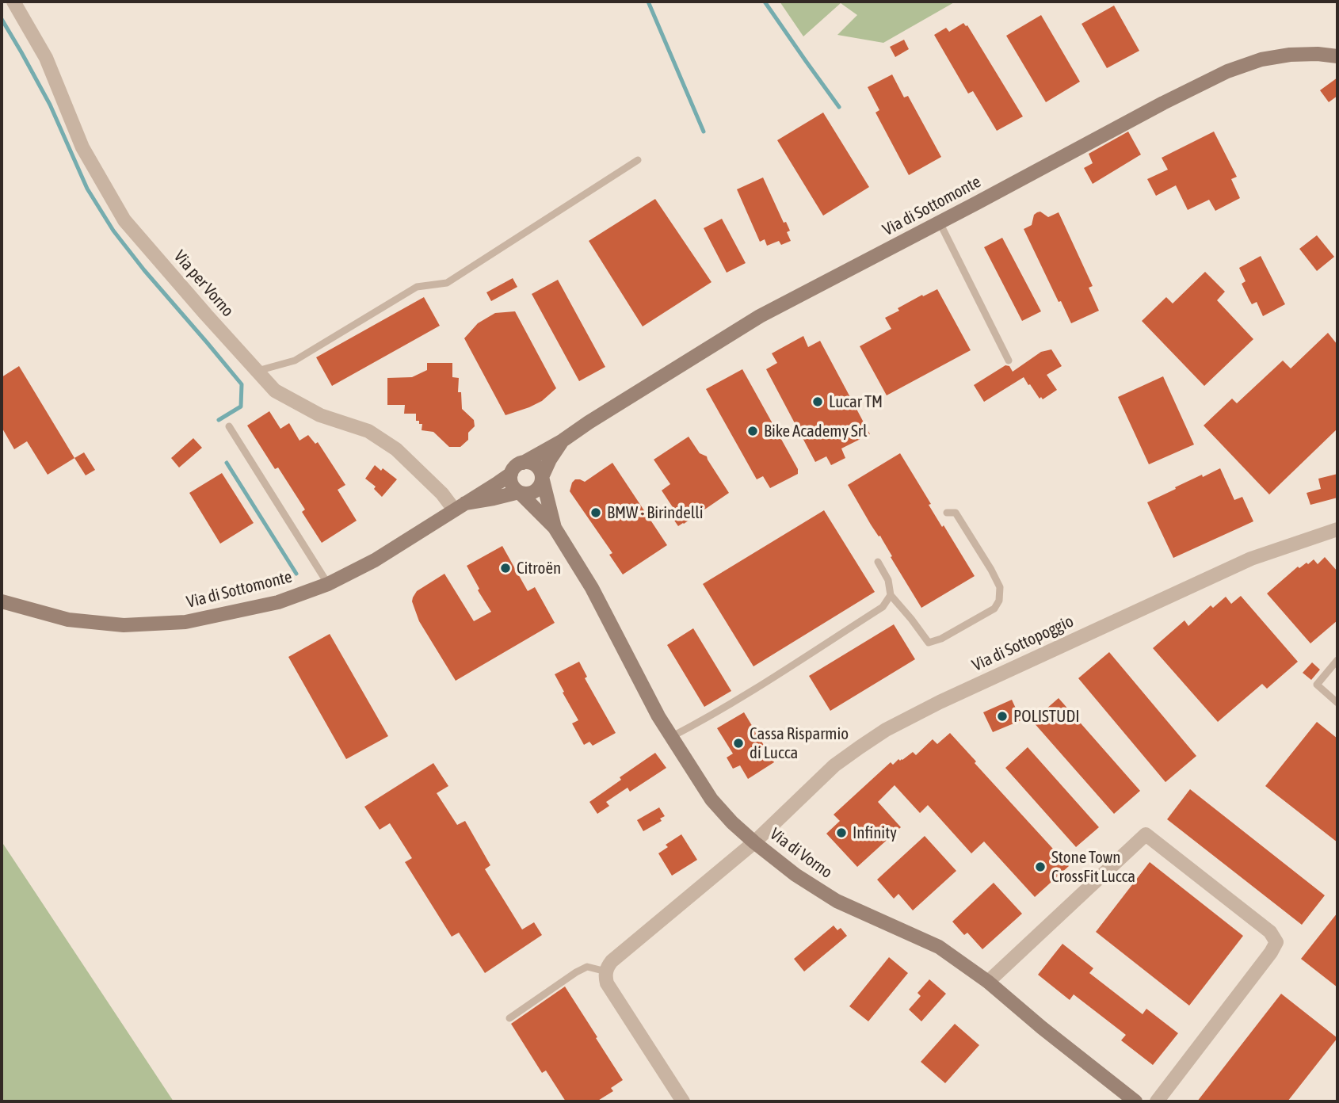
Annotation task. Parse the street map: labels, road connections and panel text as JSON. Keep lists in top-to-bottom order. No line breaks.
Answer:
{"streets":{"main road":["Via di Sottomonte","Via di Vorno"],"street":["Via per Vorno","Via di Sottopoggio"]},"crossings":[["Via di Sottomonte","Via per Vorno"],["Via di Sottomonte","Via di Vorno"],["Via di Sottopoggio","Via di Vorno"]],"places":["Lucar TM","Bike Academy Srl","BMW - Birindelli","Citroën","POLISTUDI","Cassa Risparmio di Lucca","Infinity","Stone Town CrossFit Lucca"]}
